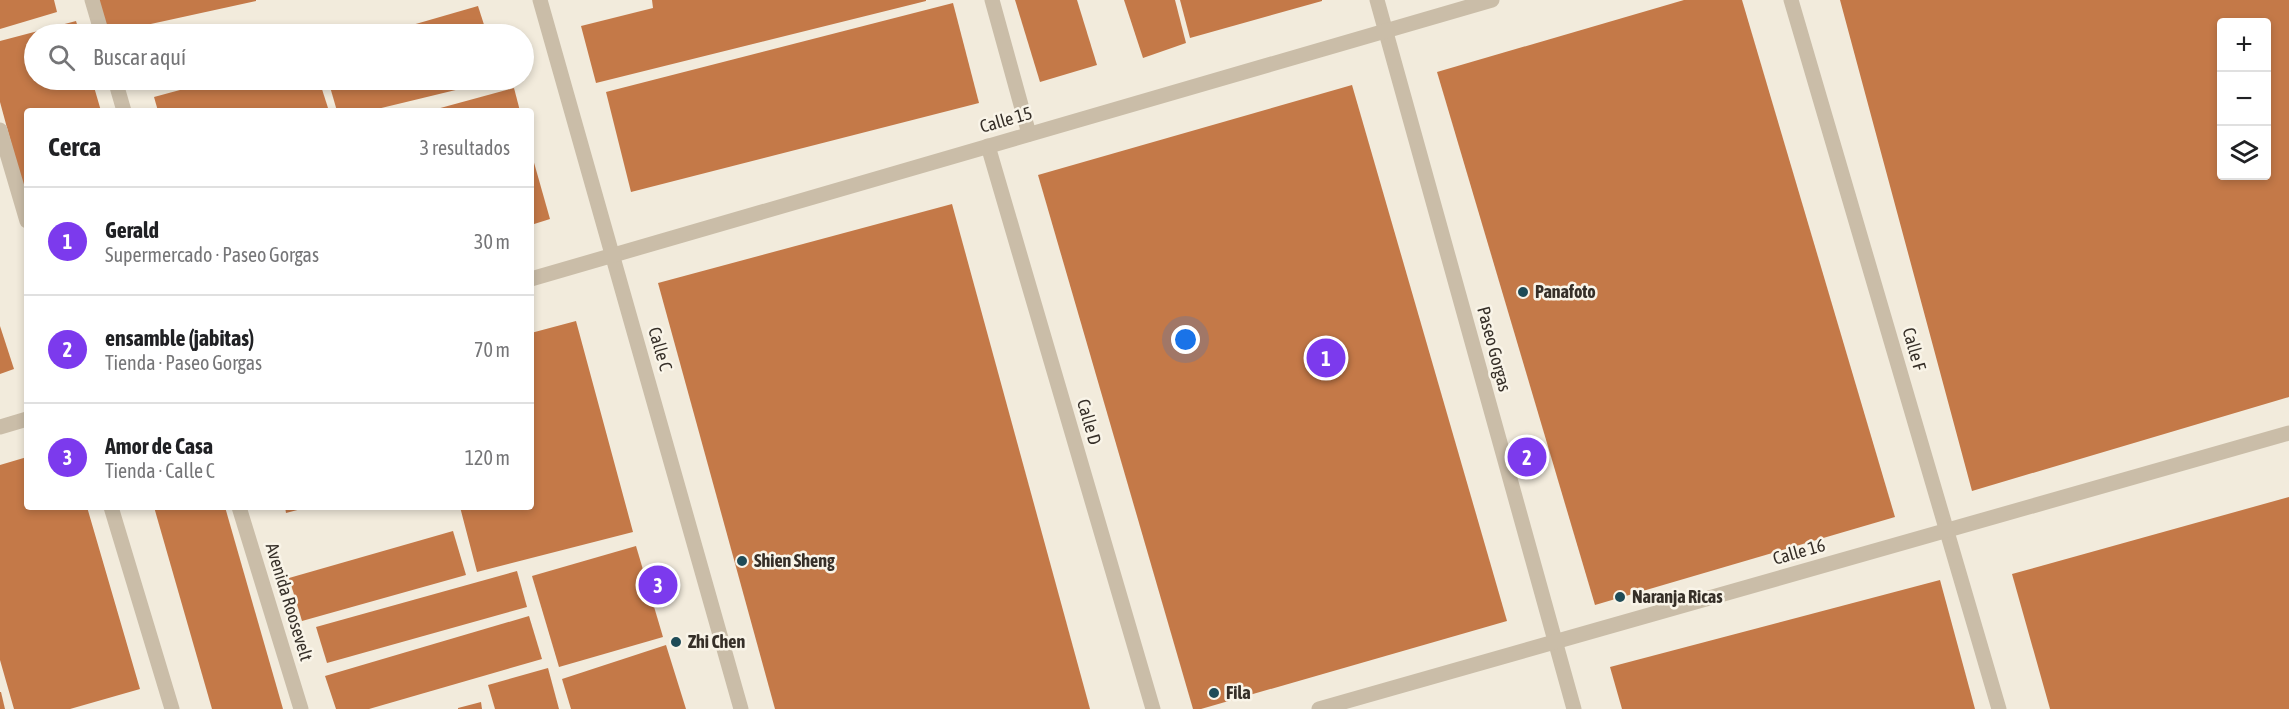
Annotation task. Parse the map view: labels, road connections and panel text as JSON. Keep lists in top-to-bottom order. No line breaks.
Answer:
{"streets":{"street":["Calle 15","Calle C","Paseo Gorgas","Calle F","Calle D","Calle 16","Avenida Roosevelt"]},"crossings":[["Calle 15","Calle C"],["Calle 15","Paseo Gorgas"],["Calle 15","Calle D"],["Paseo Gorgas","Calle 16"],["Calle F","Calle 16"]],"places":["Panafoto","Shien Sheng","Naranja Ricas","Zhi Chen","Fila"],"page":{"map_buttons":["+","−"],"search":"Buscar aquí","heading":["Cerca","3 resultados"],"list":[{"mark":"1","name":"Gerald","note":"Supermercado · Paseo Gorgas","value":"30 m"},{"mark":"2","name":"ensamble (jabitas)","note":"Tienda · Paseo Gorgas","value":"70 m"},{"mark":"3","name":"Amor de Casa","note":"Tienda · Calle C","value":"120 m"}],"pins":["1","2","3"]}}
